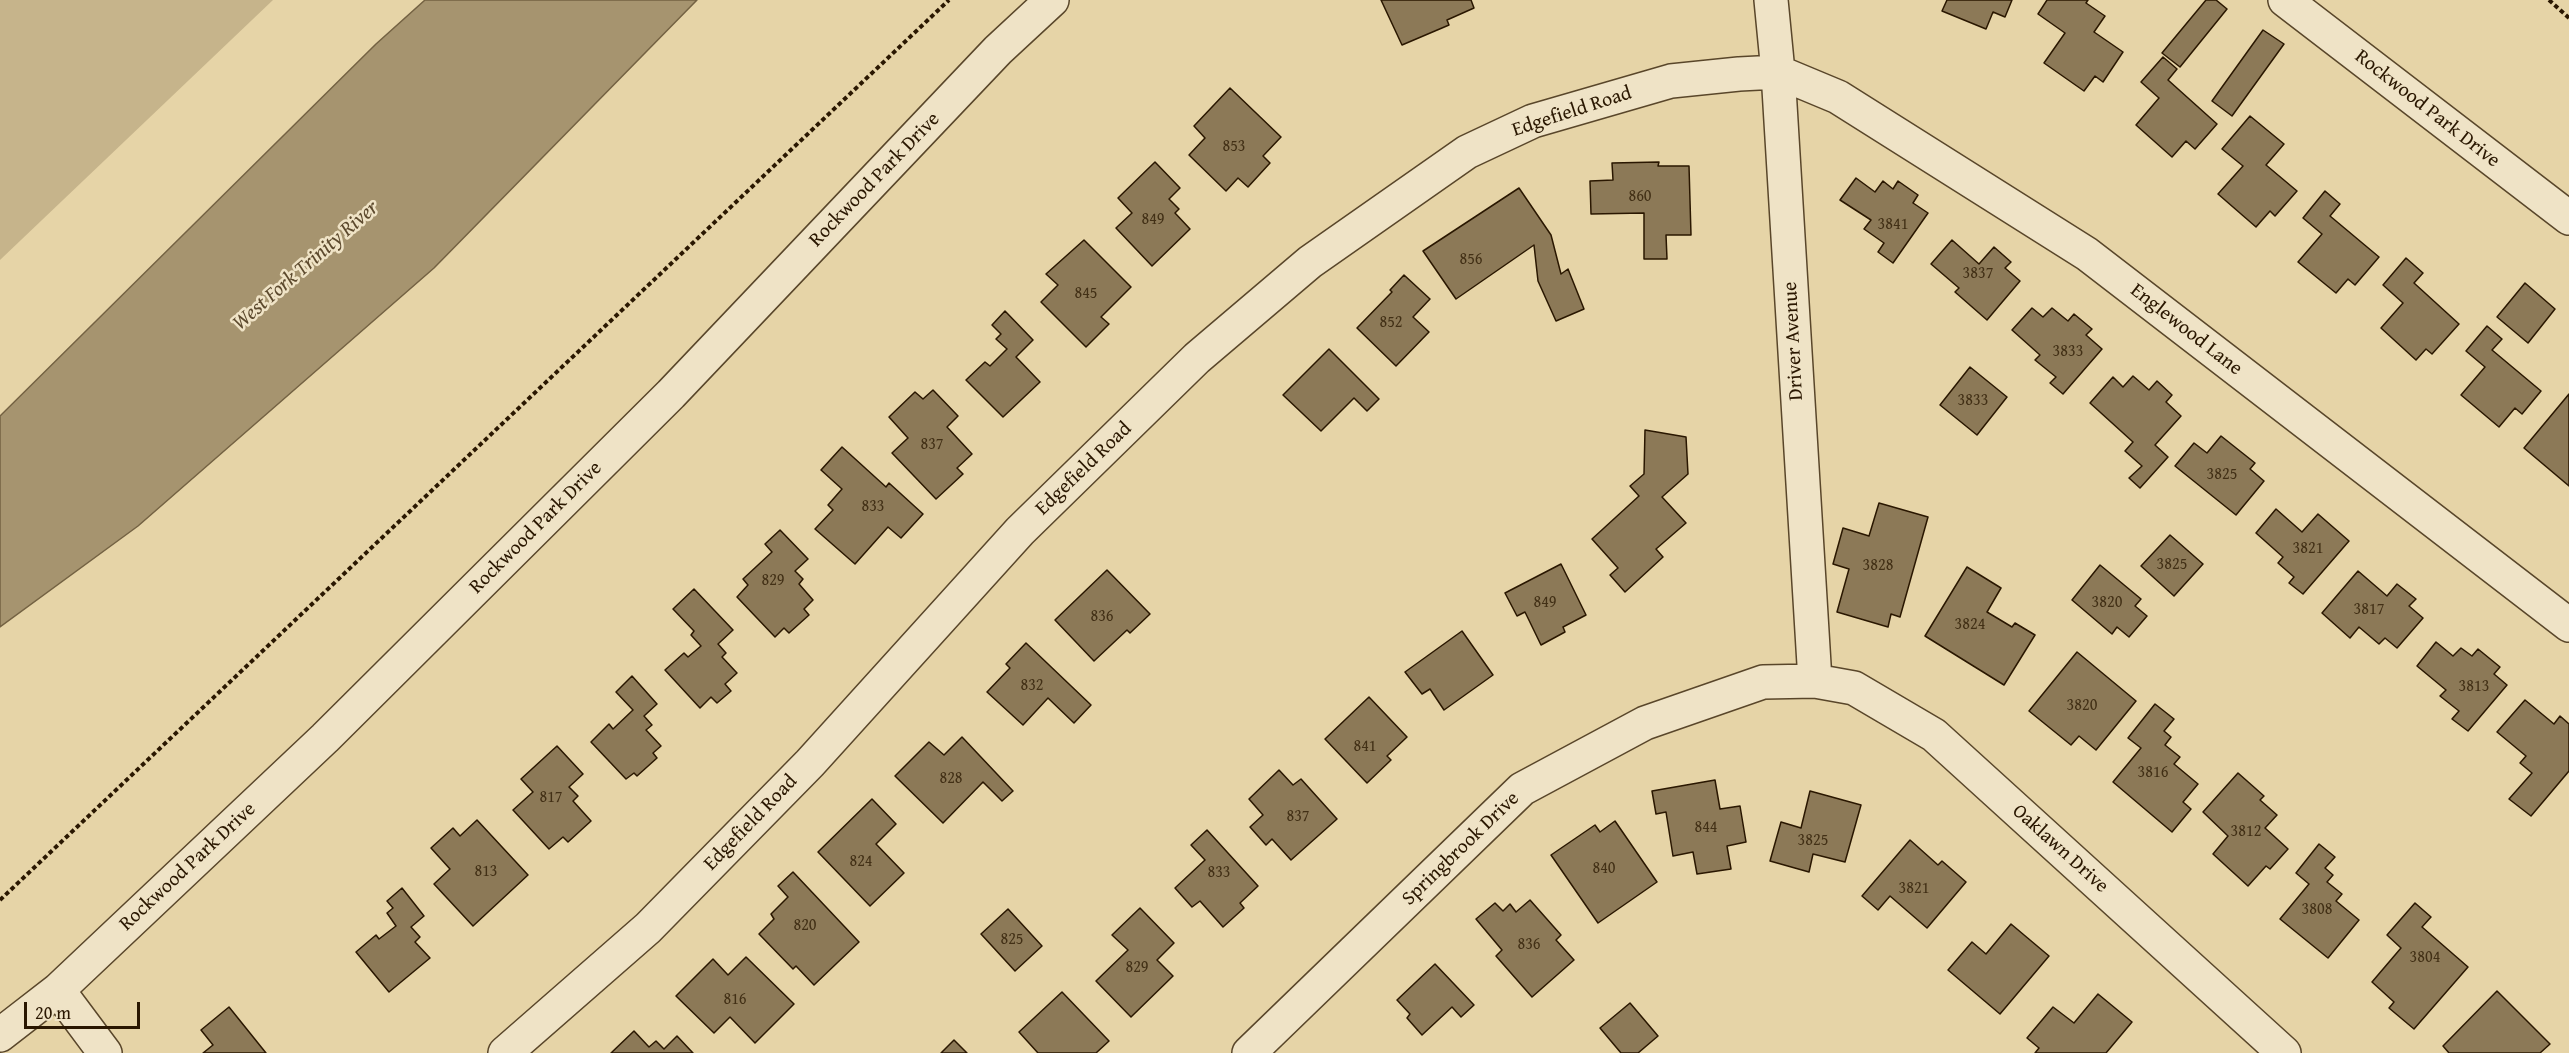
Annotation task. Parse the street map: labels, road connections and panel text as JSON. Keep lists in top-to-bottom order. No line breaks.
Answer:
{"streets":{"street":["Rockwood Park Drive","Edgefield Road","Englewood Lane","Driver Avenue","Springbrook Drive","Oaklawn Drive"]},"crossings":[["Edgefield Road","Englewood Lane"],["Edgefield Road","Driver Avenue"],["Englewood Lane","Driver Avenue"],["Driver Avenue","Springbrook Drive"],["Driver Avenue","Oaklawn Drive"],["Springbrook Drive","Oaklawn Drive"]],"water":["West Fork Trinity River"],"house_numbers":["853","860","849","3841","856","3837","845","852","3833","3833","837","3825","833","3821","3825","3828","829","849","3820","3817","836","3824","832","3813","3820","841","3816","828","817","837","844","3812","3825","824","840","813","833","3821","3808","820","825","836","3804","829","816"],"scale_bar":"20 m"}
